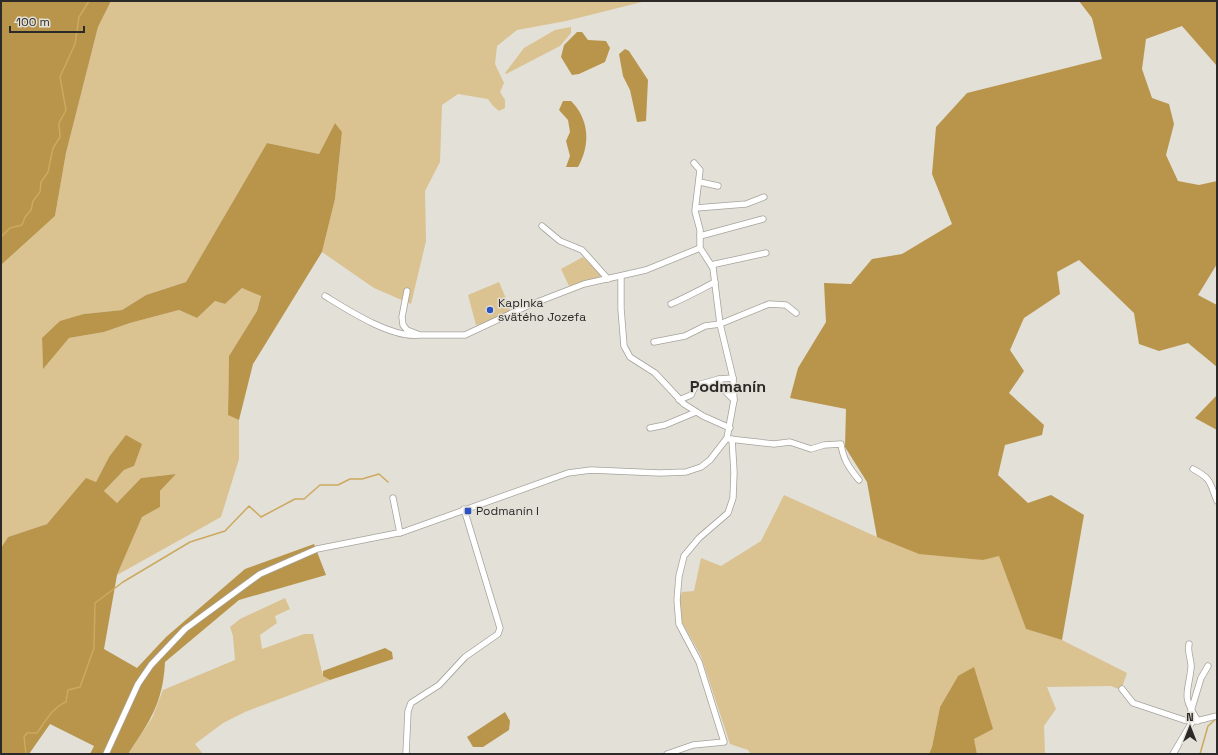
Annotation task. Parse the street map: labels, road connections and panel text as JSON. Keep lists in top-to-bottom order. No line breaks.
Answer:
{"districts":["Podmanín"],"places":{"other":["Kaplnka svätého Jozefa"],"transit":["Podmanín I"]},"scale_bar":"100 m","north":"top"}
